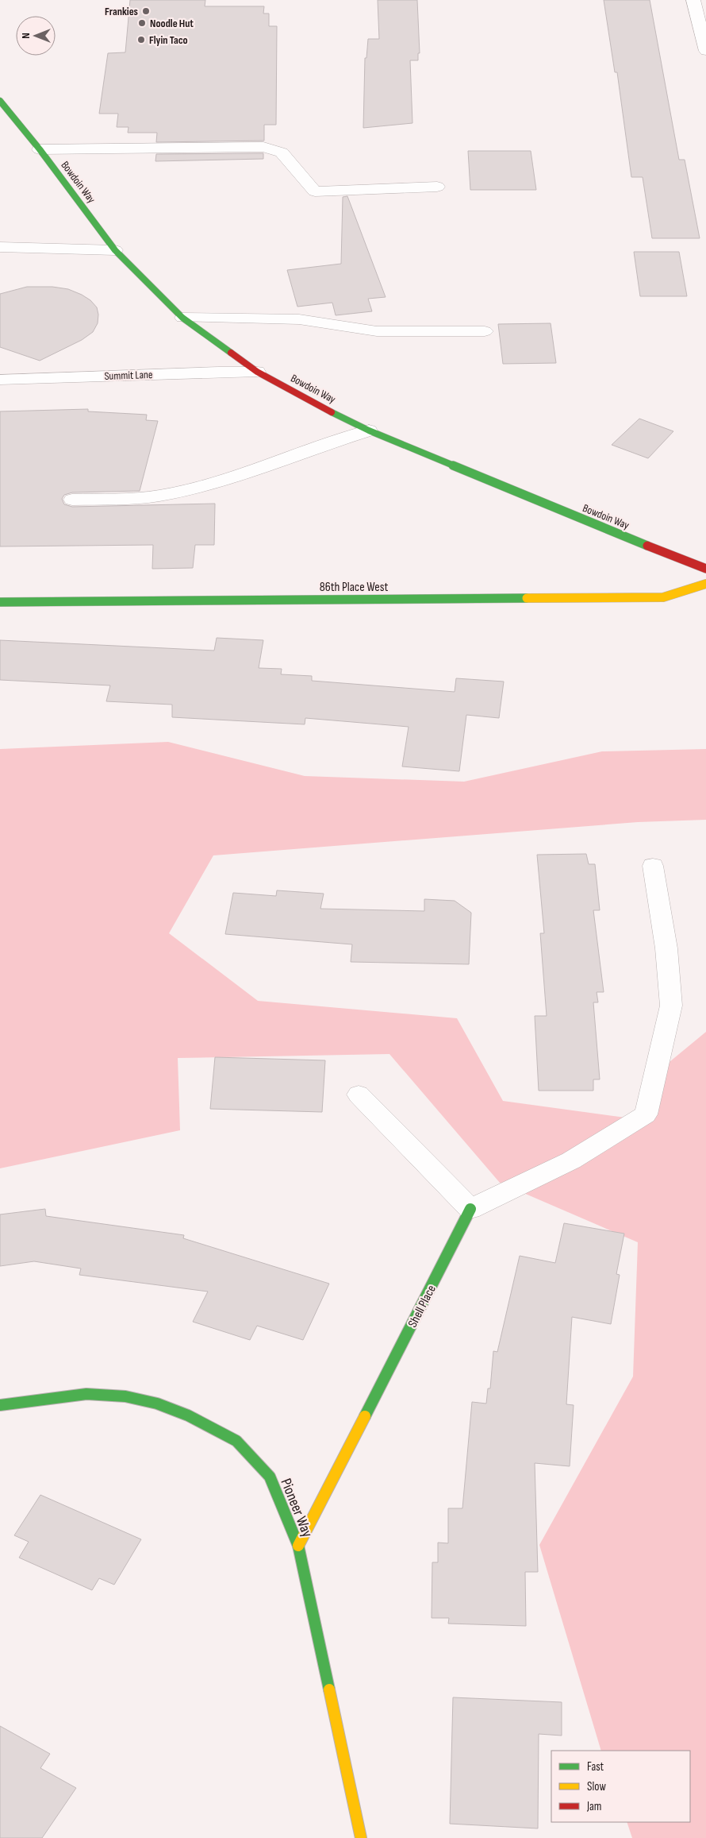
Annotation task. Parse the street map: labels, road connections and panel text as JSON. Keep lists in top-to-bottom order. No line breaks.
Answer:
{"streets":{"street":["Bowdoin Way","Summit Lane","86th Place West","Shell Place","Pioneer Way"]},"crossings":[["Bowdoin Way","Summit Lane"],["Shell Place","Pioneer Way"]],"places":["Frankies","Noodle Hut","Flyin Taco"],"legend":["Fast","Slow","Jam"],"north":"left"}
